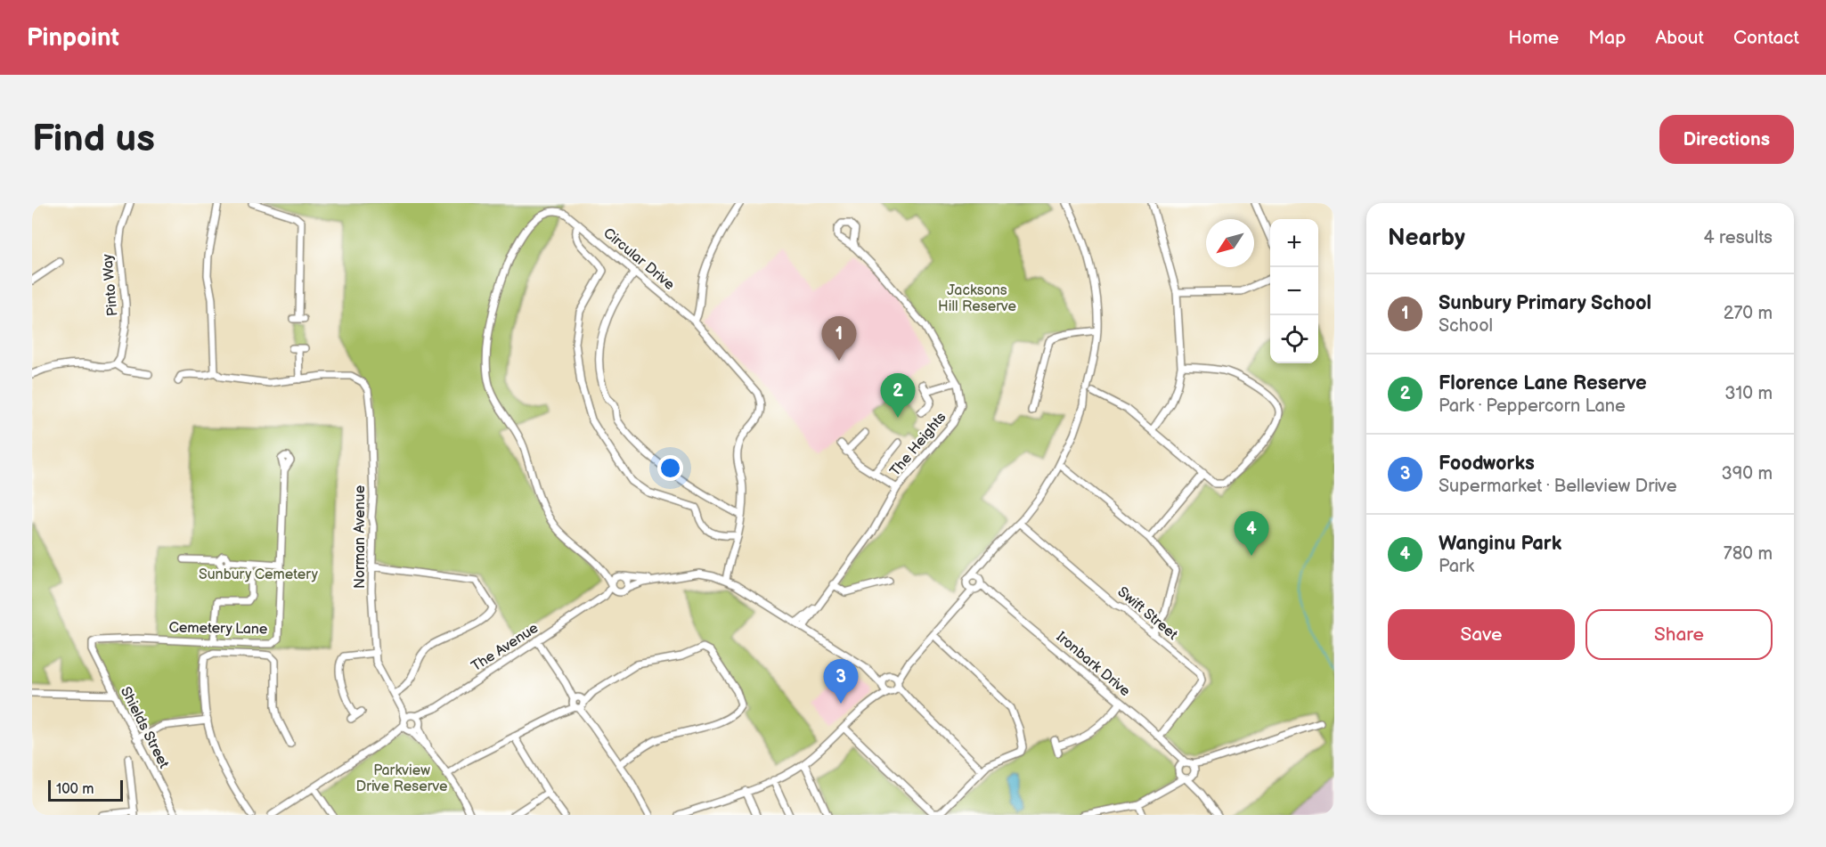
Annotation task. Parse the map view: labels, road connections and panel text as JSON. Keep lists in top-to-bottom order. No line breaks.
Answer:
{"streets":{"street":["Circular Drive","Pinto Way","The Heights","Norman Avenue","Swift Street","Cemetery Lane","The Avenue","Ironbark Drive","Shields Street"]},"crossings":[["Circular Drive","The Avenue"],["Norman Avenue","The Avenue"],["Swift Street","Ironbark Drive"],["Cemetery Lane","Shields Street"]],"parks":["Jacksons Hill Reserve","Sunbury Cemetery","Parkview Drive Reserve"],"scale_bar":"100 m","north":"bottom left","page":{"header":"Pinpoint","nav":["Home","Map","About","Contact"],"buttons":["Directions",["Save","Share"]],"title":"Find us","heading":["Nearby","4 results"],"map_buttons":["+","−"],"list":[{"mark":"1","name":"Sunbury Primary School","note":"School","value":"270 m"},{"mark":"2","name":"Florence Lane Reserve","note":"Park · Peppercorn Lane","value":"310 m"},{"mark":"3","name":"Foodworks","note":"Supermarket · Belleview Drive","value":"390 m"},{"mark":"4","name":"Wanginu Park","note":"Park","value":"780 m"}],"pins":["1","2","4","3"],"scale":"100 m"}}
